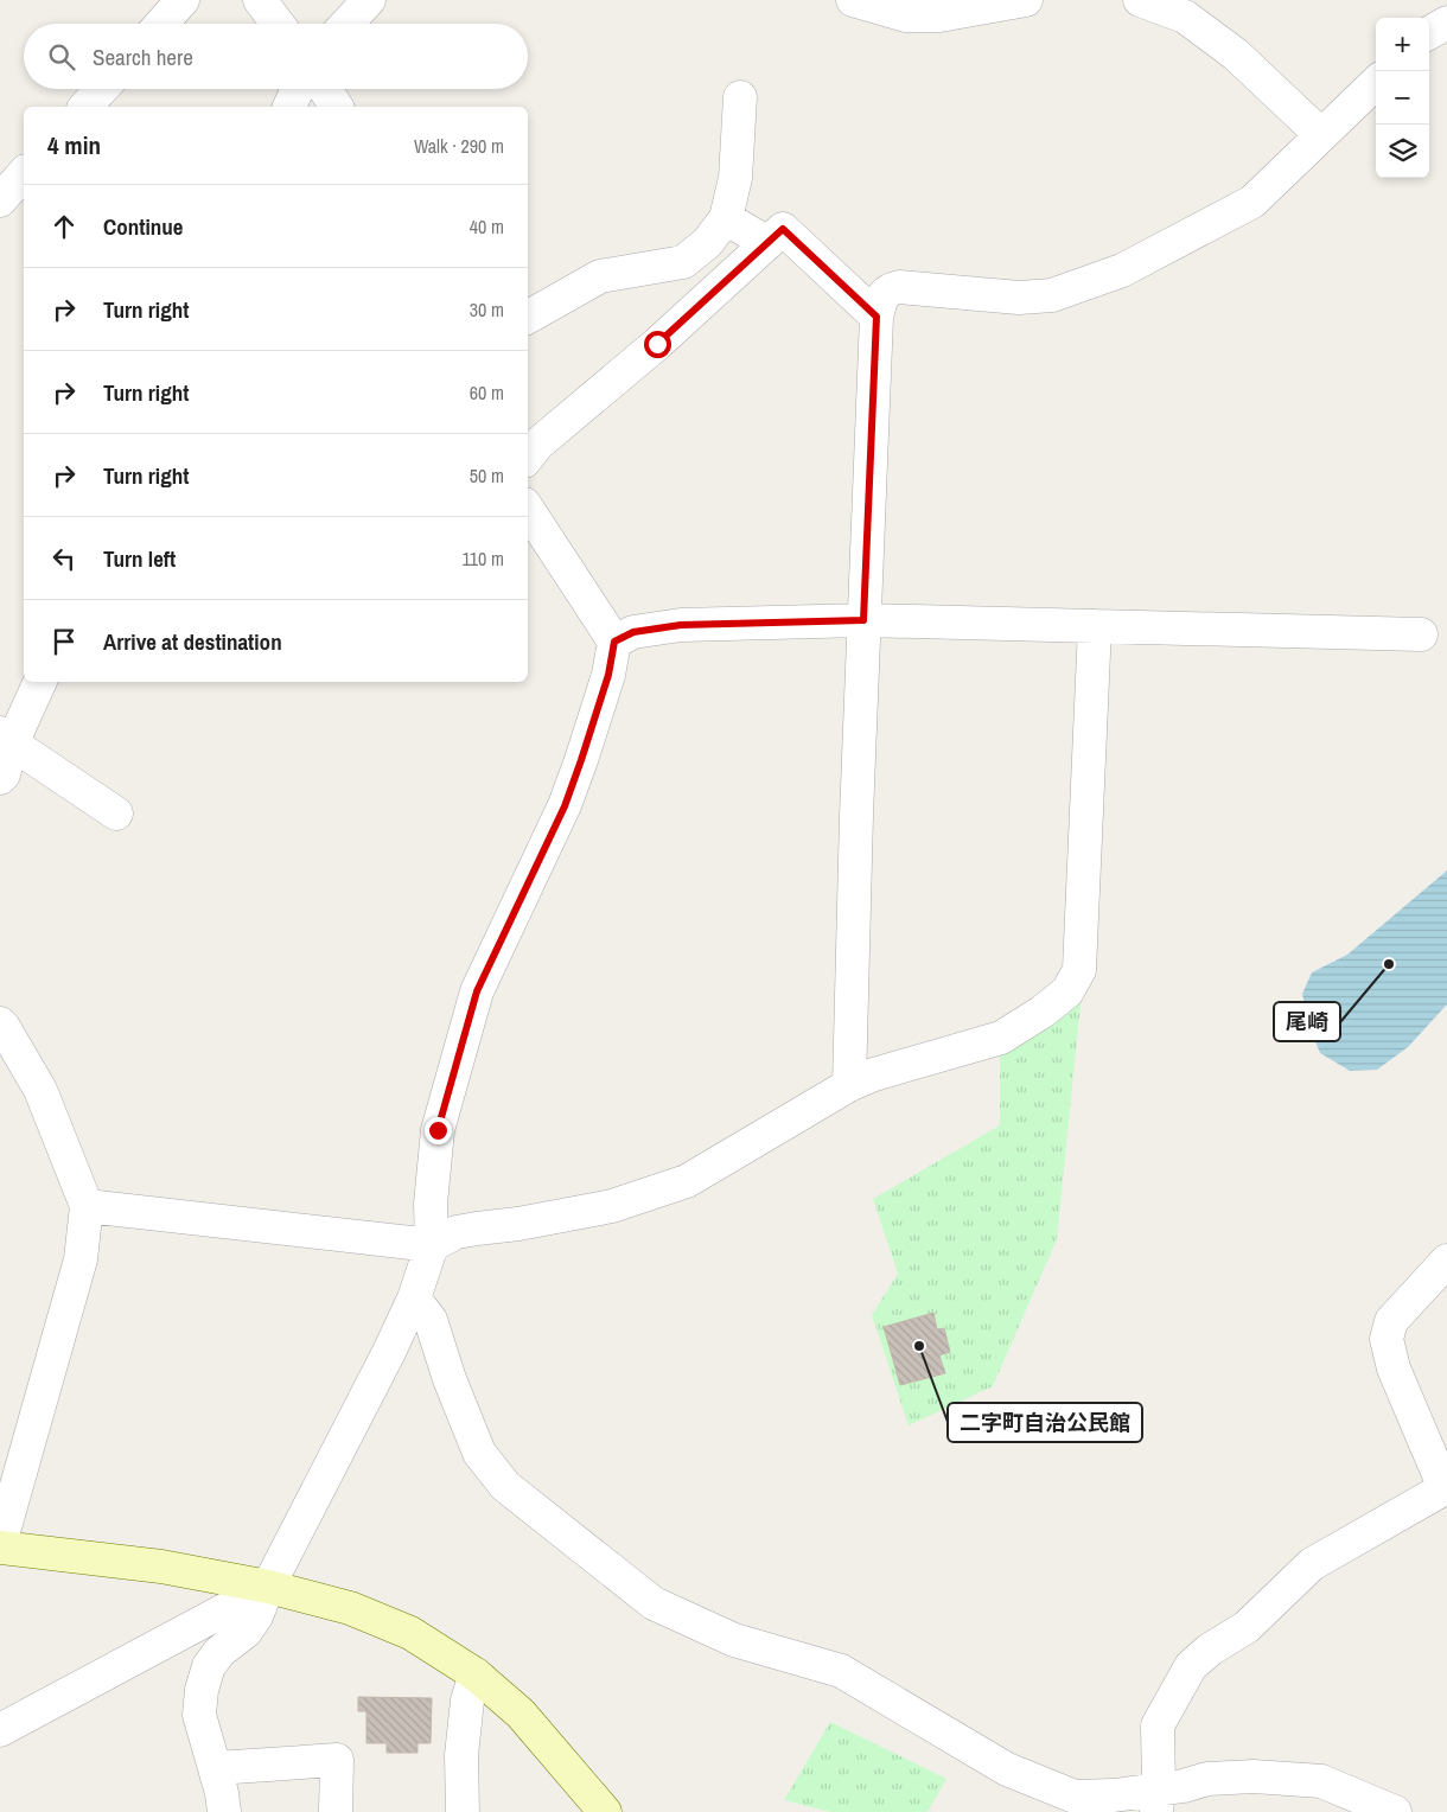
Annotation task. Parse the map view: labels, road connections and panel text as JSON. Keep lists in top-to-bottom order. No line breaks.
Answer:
{"places":["尾崎","二字町自治公民館"],"page":{"map_buttons":["+","−"],"search":"Search here","heading":["4 min","Walk · 290 m"],"list":[["Continue","40 m"],["Turn right","30 m"],["Turn right","60 m"],["Turn right","50 m"],["Turn left","110 m"],"Arrive at destination"]}}
